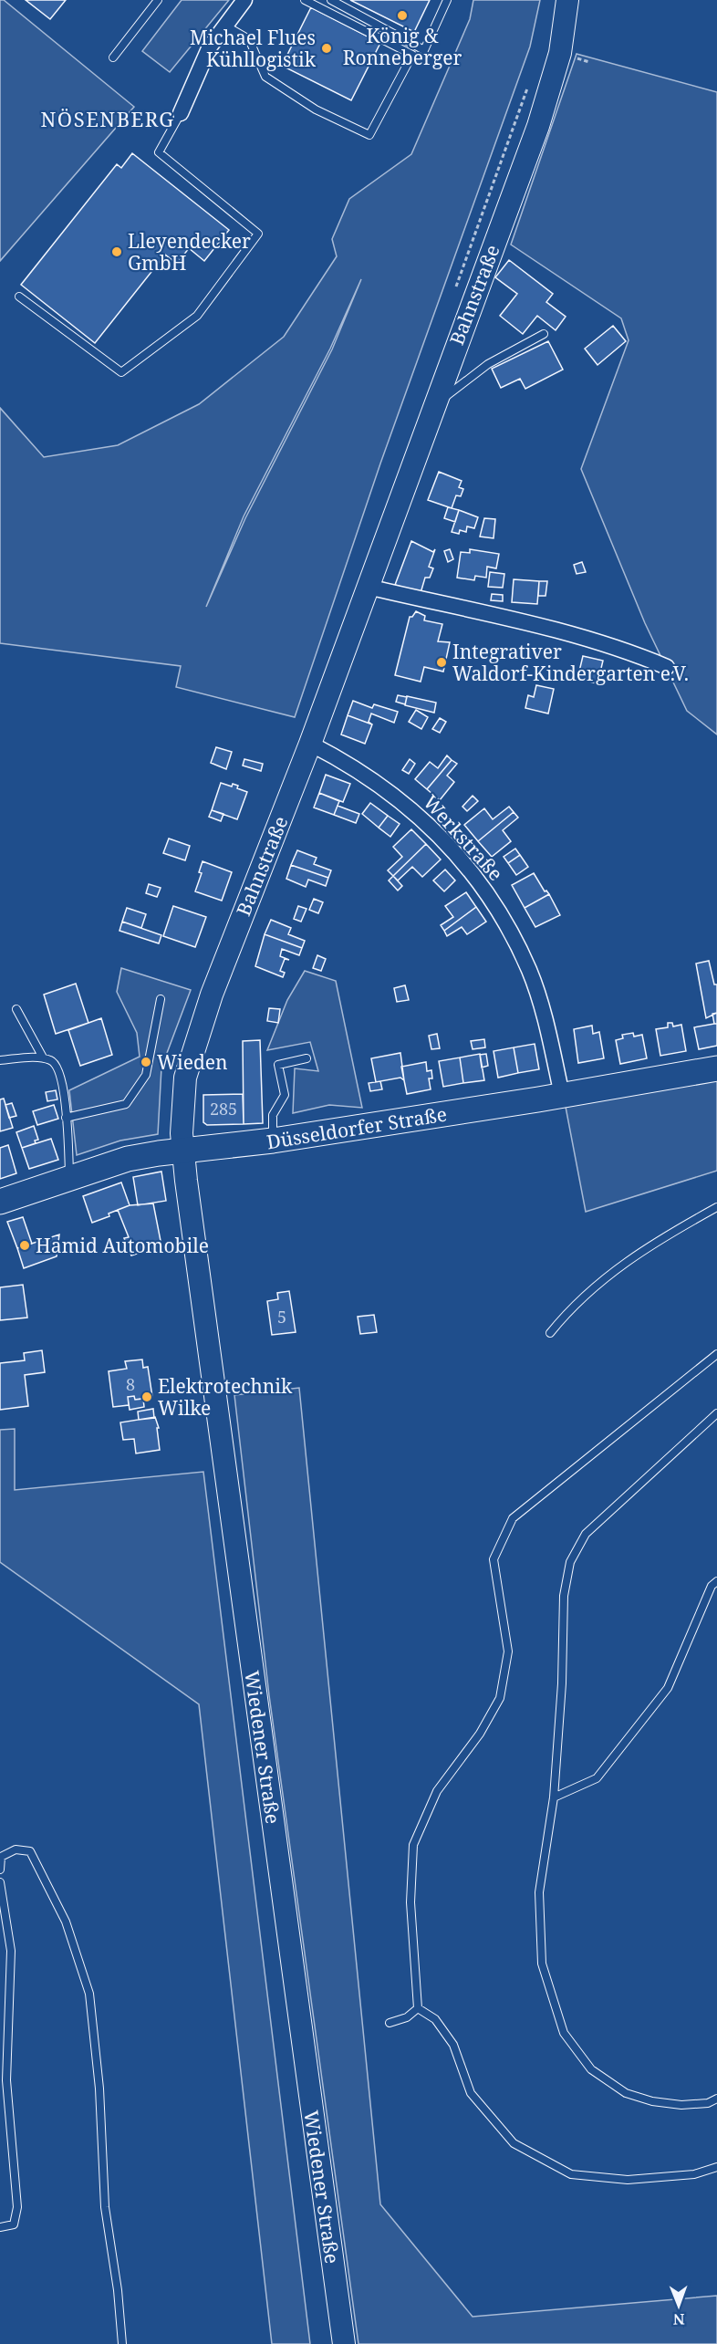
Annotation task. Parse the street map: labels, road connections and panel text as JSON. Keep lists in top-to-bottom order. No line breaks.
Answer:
{"streets":{"main road":["Bahnstraße","Düsseldorfer Straße","Wiedener Straße"],"street":["Werkstraße"]},"crossings":[["Bahnstraße","Werkstraße"],["Bahnstraße","Düsseldorfer Straße"],["Bahnstraße","Wiedener Straße"],["Werkstraße","Düsseldorfer Straße"],["Düsseldorfer Straße","Wiedener Straße"]],"districts":["NÖSENBERG"],"places":["König & Ronneberger","Michael Flues Kühllogistik","Lleyendecker GmbH","Integrativer Waldorf-Kindergarten e.V.","Wieden","Hamid Automobile","Elektrotechnik Wilke"],"house_numbers":["285","5","8"],"north":"bottom"}
